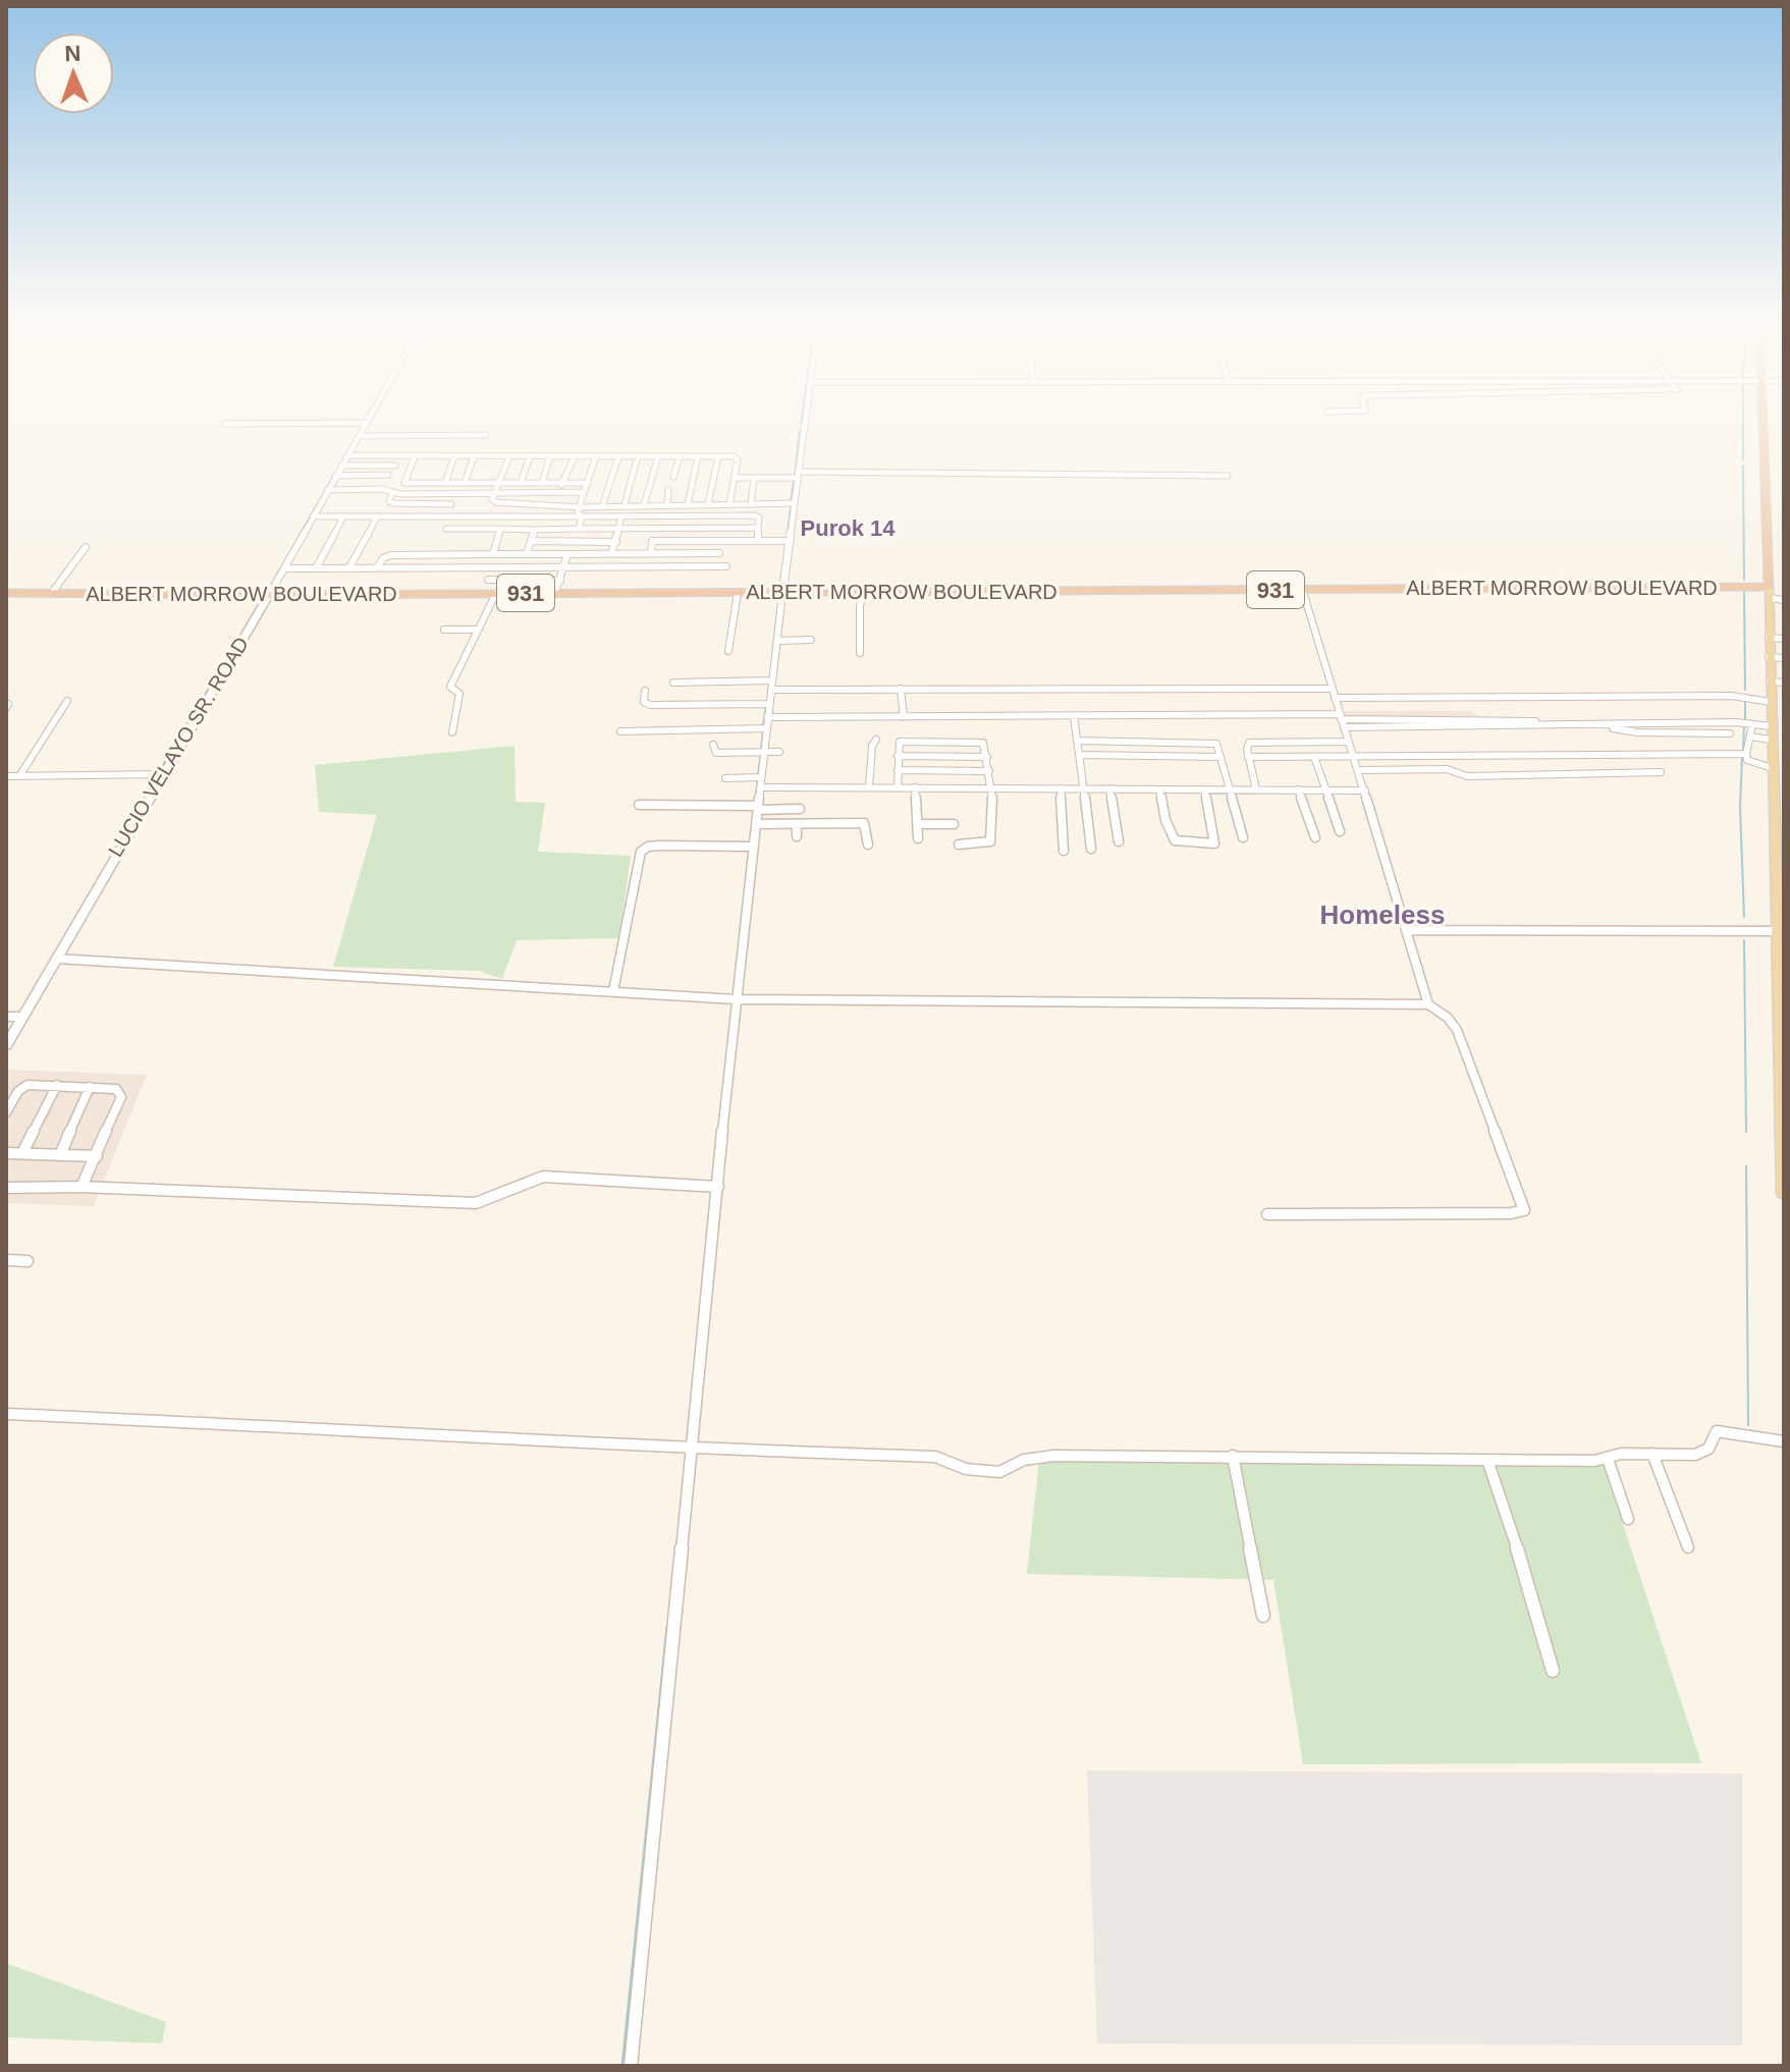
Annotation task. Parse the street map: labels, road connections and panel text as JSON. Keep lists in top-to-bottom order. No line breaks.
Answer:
{"streets":{"highway":["ALBERT MORROW BOULEVARD","931"],"main road":["LUCIO VELAYO SR. ROAD"]},"crossings":[["ALBERT MORROW BOULEVARD","LUCIO VELAYO SR. ROAD"]],"districts":["Purok 14","Homeless"],"north":"top"}
